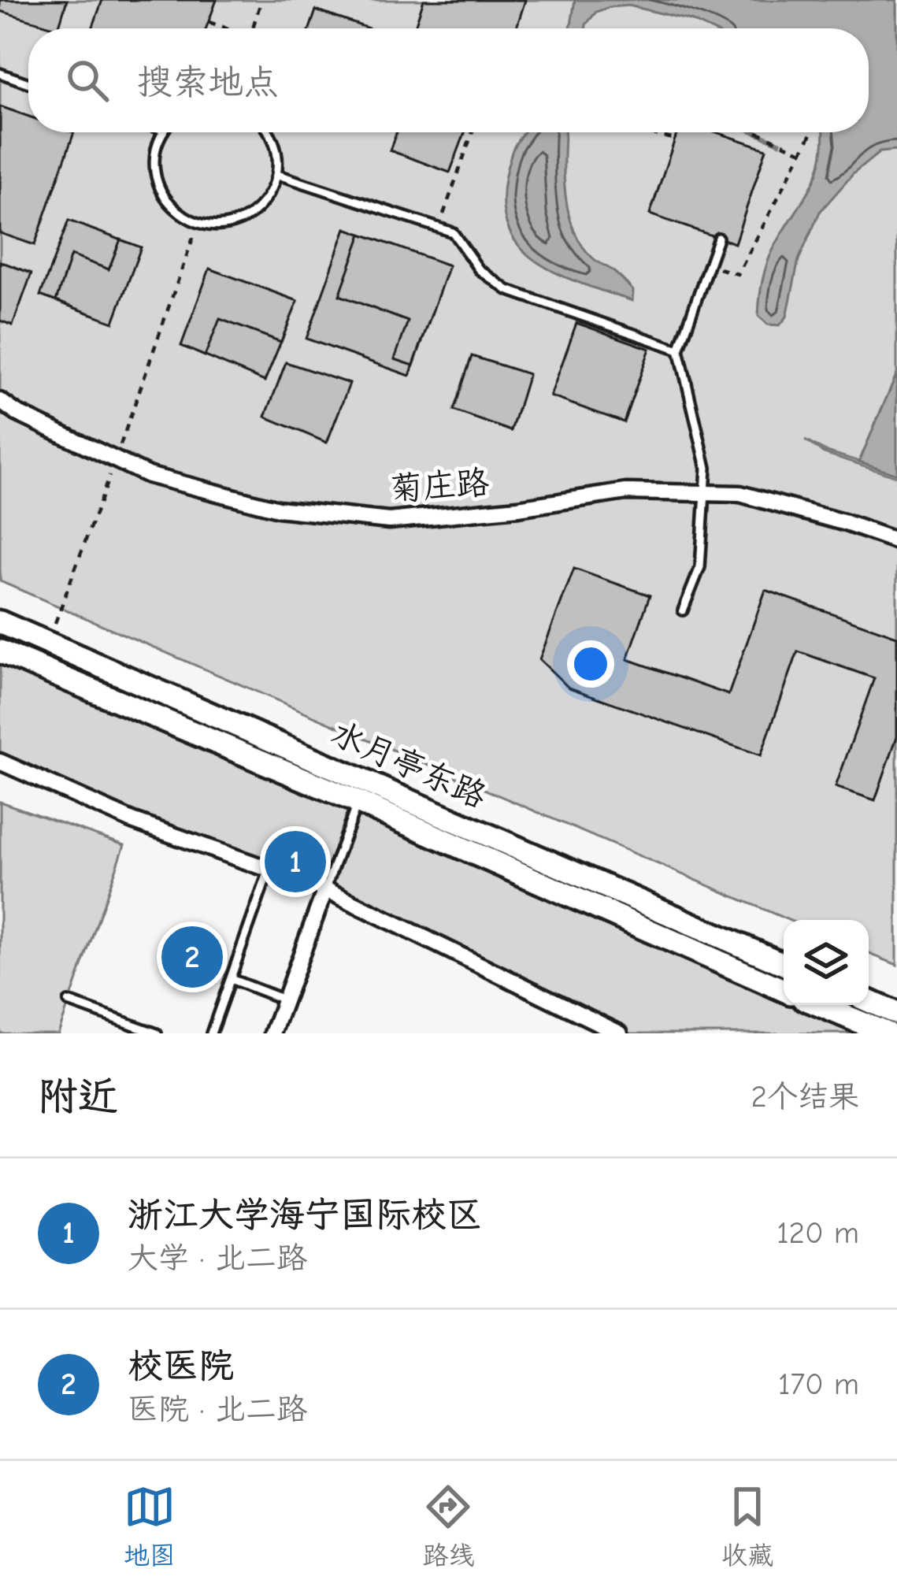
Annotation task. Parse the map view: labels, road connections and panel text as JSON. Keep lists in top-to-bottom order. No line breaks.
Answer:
{"streets":{"main road":["水月亭东路"],"street":["菊庄路"]},"page":{"search":"搜索地点","pins":["1","2"],"heading":["附近","2个结果"],"list":[{"mark":"1","name":"浙江大学海宁国际校区","note":"大学 · 北二路","value":"120 m"},{"mark":"2","name":"校医院","note":"医院 · 北二路","value":"170 m"}],"nav":["地图","路线","收藏"]}}
